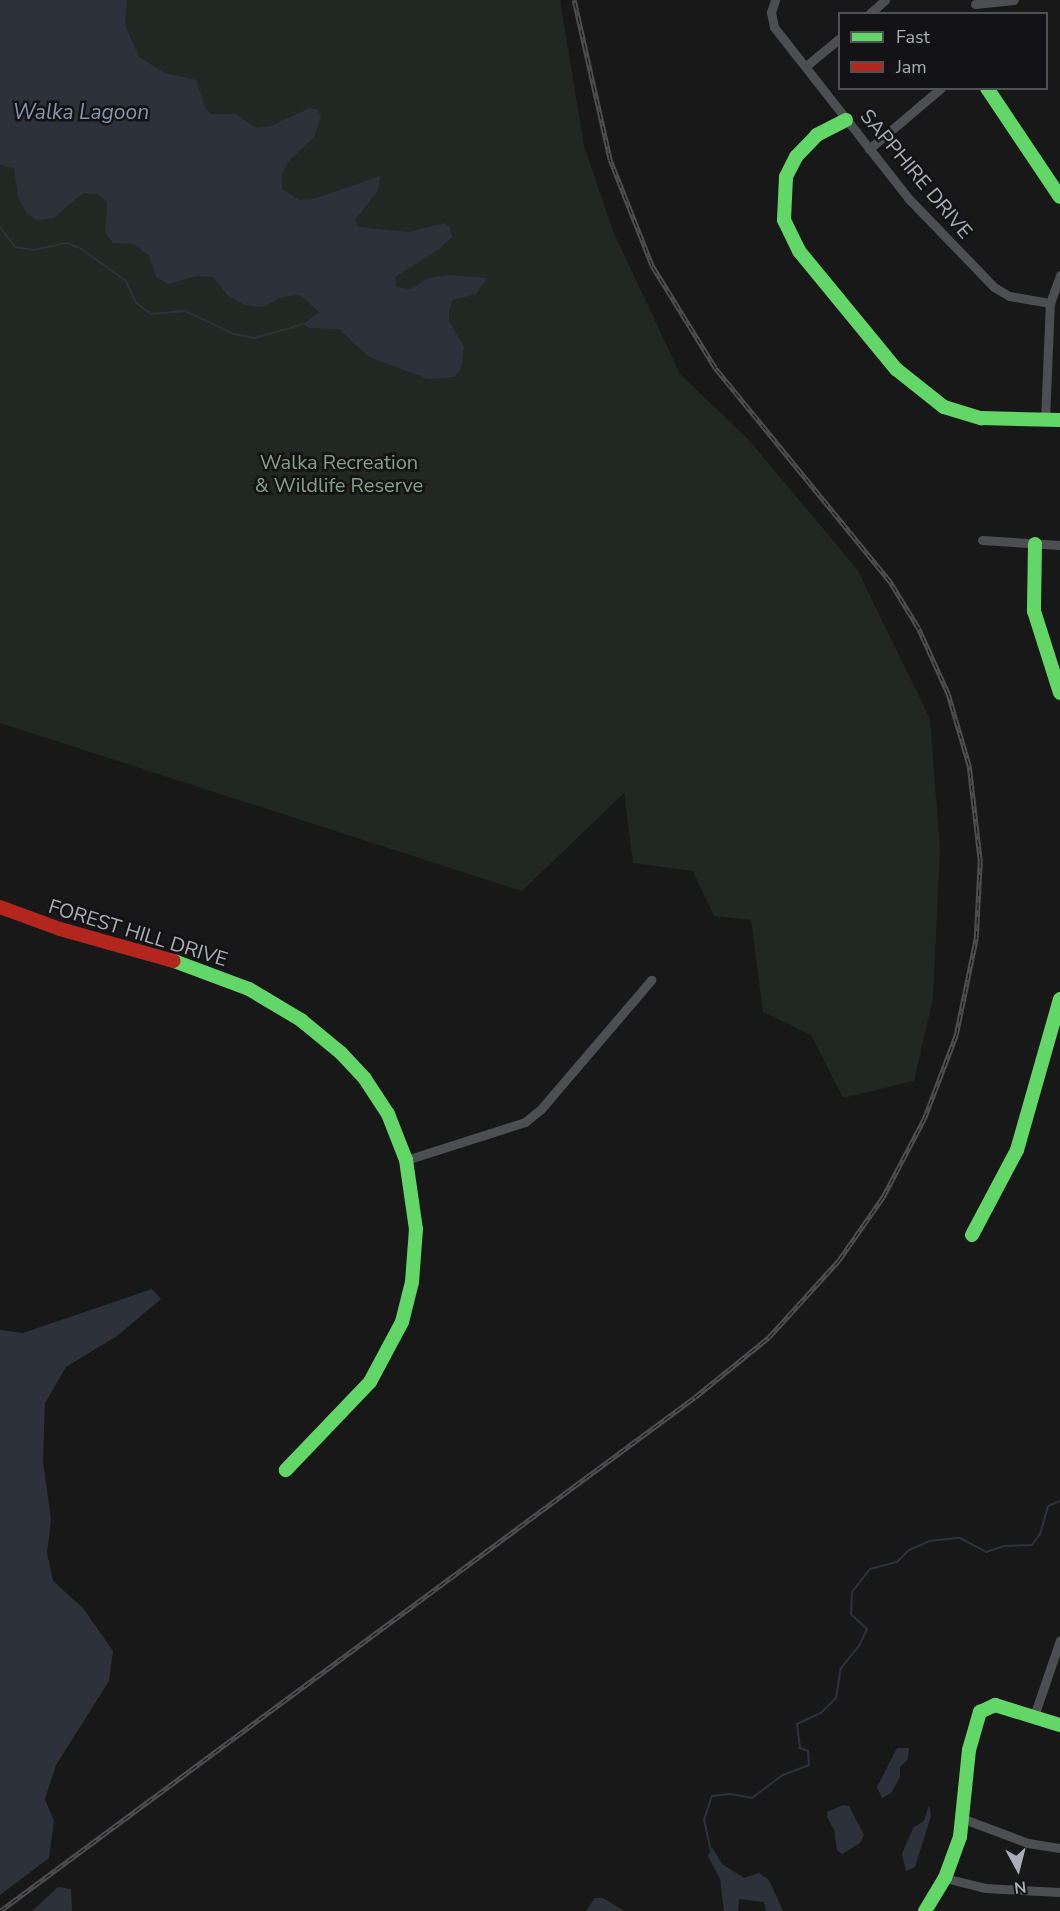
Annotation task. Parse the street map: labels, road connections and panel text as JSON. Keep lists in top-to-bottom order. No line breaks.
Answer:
{"streets":{"street":["SAPPHIRE DRIVE","FOREST HILL DRIVE"]},"water":["Walka Lagoon"],"parks":["Walka Recreation & Wildlife Reserve"],"legend":["Fast","Jam"],"north":"bottom"}
